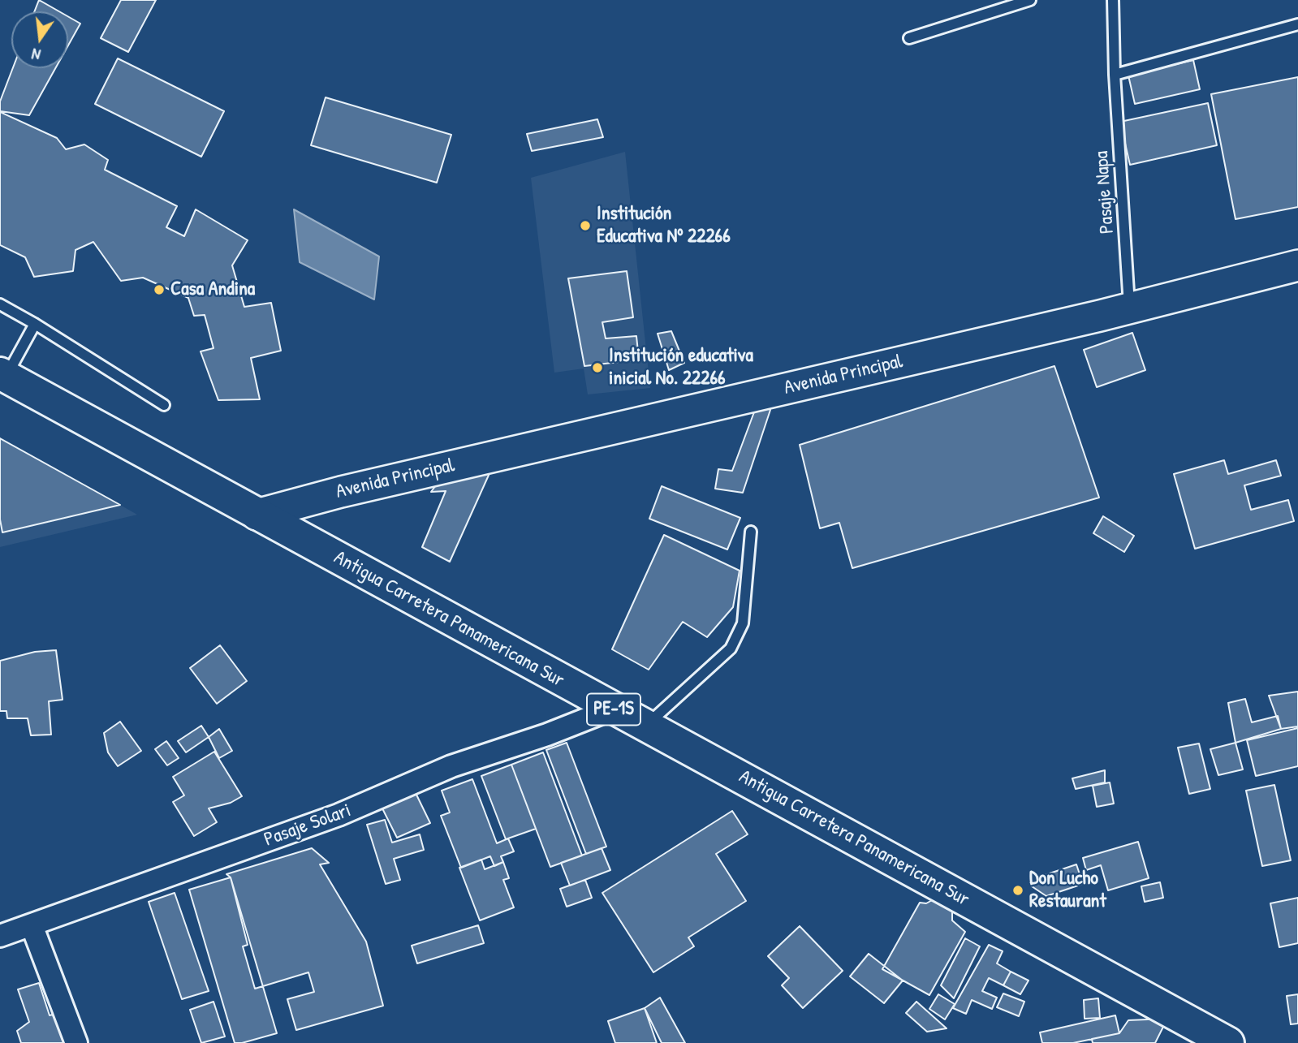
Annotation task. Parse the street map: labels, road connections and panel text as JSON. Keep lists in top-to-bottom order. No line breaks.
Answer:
{"streets":{"highway":["Antigua Carretera Panamericana Sur","PE-1S"],"main road":["Avenida Principal"],"street":["Pasaje Solari"],"lane":["Pasaje Napa"]},"crossings":[["Pasaje Napa","Avenida Principal"],["Avenida Principal","Antigua Carretera Panamericana Sur"],["Antigua Carretera Panamericana Sur","Pasaje Solari"]],"places":["Institución Educativa Nº 22266","Casa Andina","Institución educativa inicial No. 22266","Don Lucho Restaurant"],"north":"bottom"}
